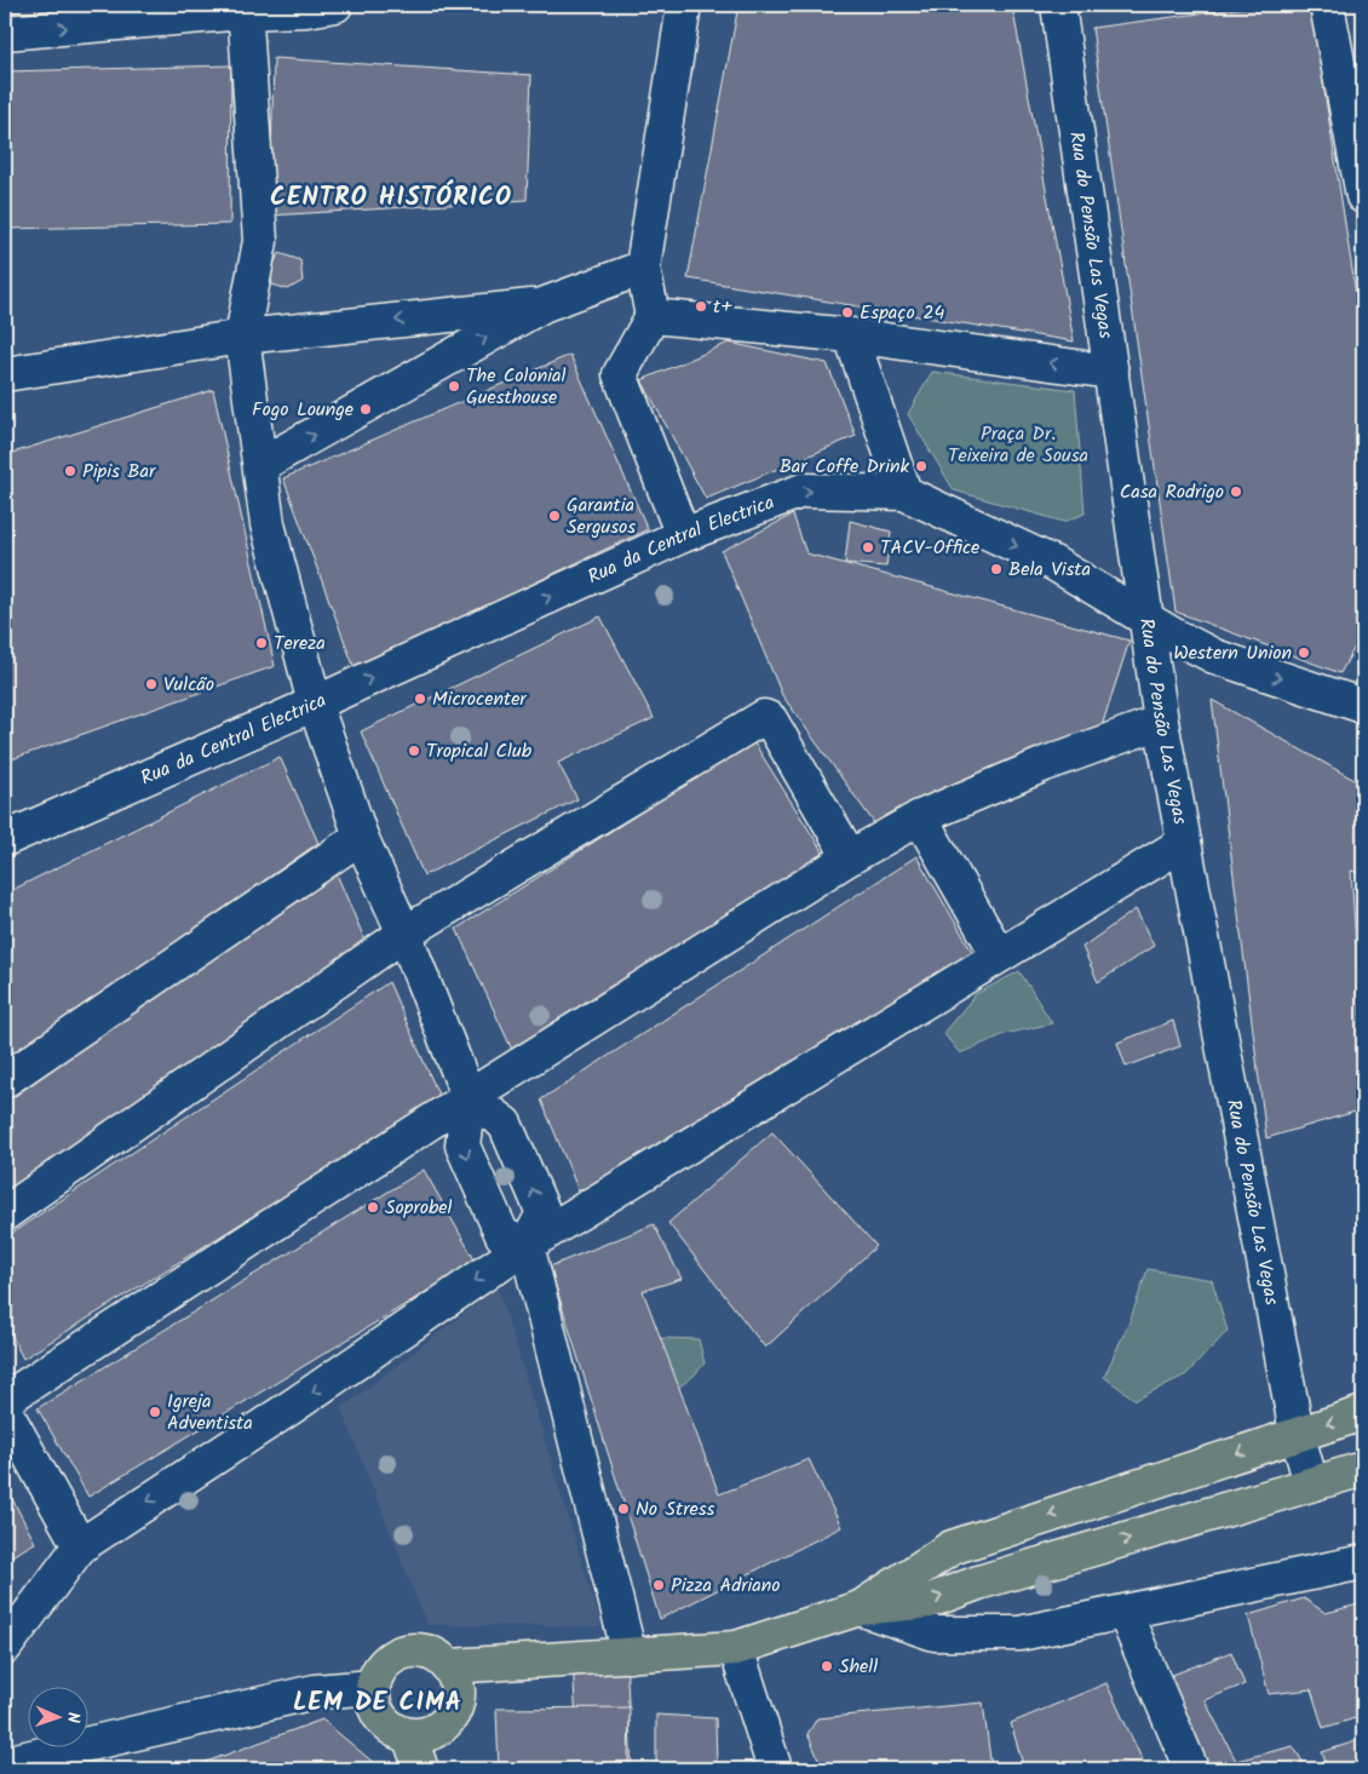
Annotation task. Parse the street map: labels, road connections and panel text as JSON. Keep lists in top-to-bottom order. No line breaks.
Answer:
{"streets":{"street":["Rua do Pensão Las Vegas","Rua da Central Electrica"]},"crossings":[["Rua do Pensão Las Vegas","Rua da Central Electrica"]],"districts":["CENTRO HISTÓRICO","LEM DE CIMA"],"parks":["Praça Dr. Teixeira de Sousa"],"places":["t+","Espaço 24","The Colonial Guesthouse","Fogo Lounge","Bar Coffe Drink","Pipis Bar","Casa Rodrigo","Garantia Sergusos","TACV-Office","Bela Vista","Tereza","Western Union","Vulcão","Microcenter","Tropical Club","Soprobel","Igreja Adventista","No Stress","Pizza Adriano","Shell"],"north":"right"}
